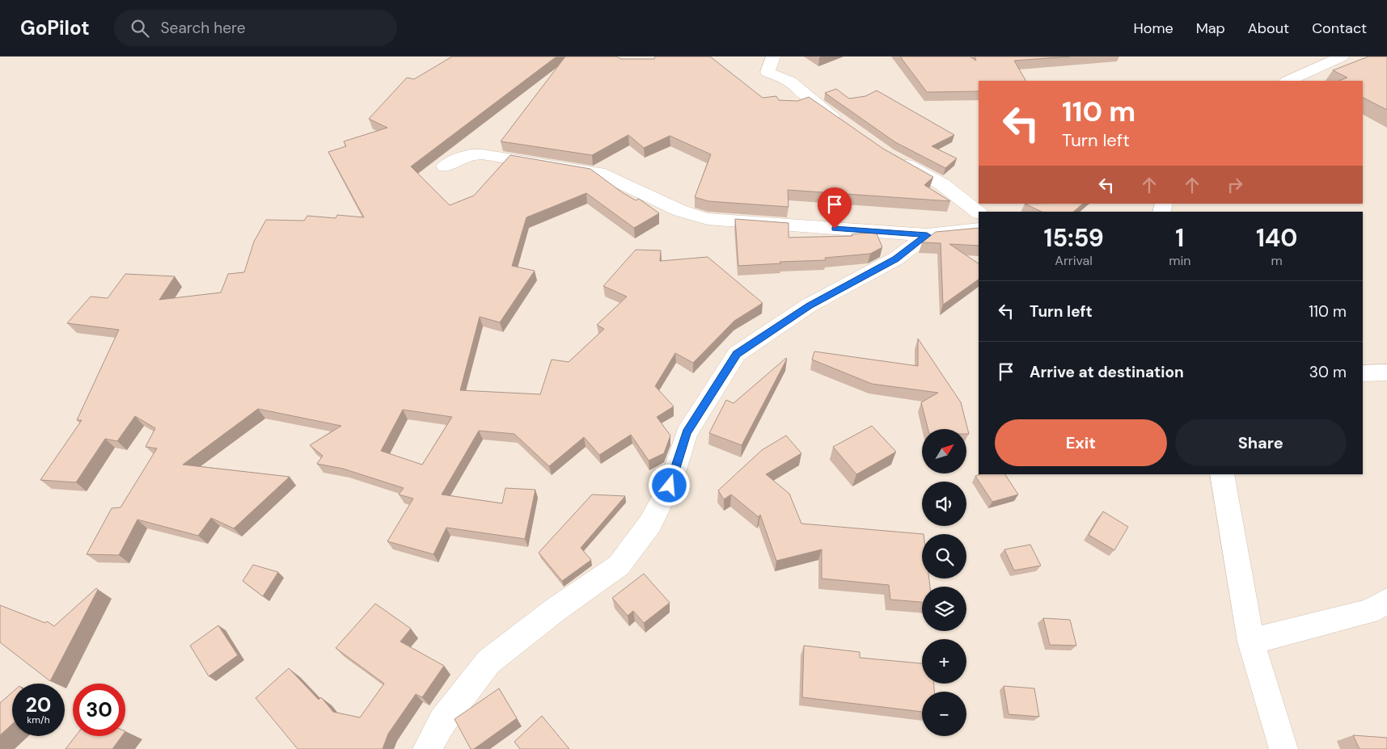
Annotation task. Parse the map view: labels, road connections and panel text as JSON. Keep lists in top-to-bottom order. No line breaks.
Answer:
{"north":"top right","page":{"header":"GoPilot","search":"Search here","nav":["Home","Map","About","Contact"],"turn":["110 m","Turn left"],"eta":["15:59","Arrival","1","min","140","m"],"list":[{"name":"Turn left","value":"110 m"},{"name":"Arrive at destination","value":"30 m"}],"buttons":["Exit","Share"],"map_buttons":["+","−"],"speed":"20 km/h","limit":"30"}}
